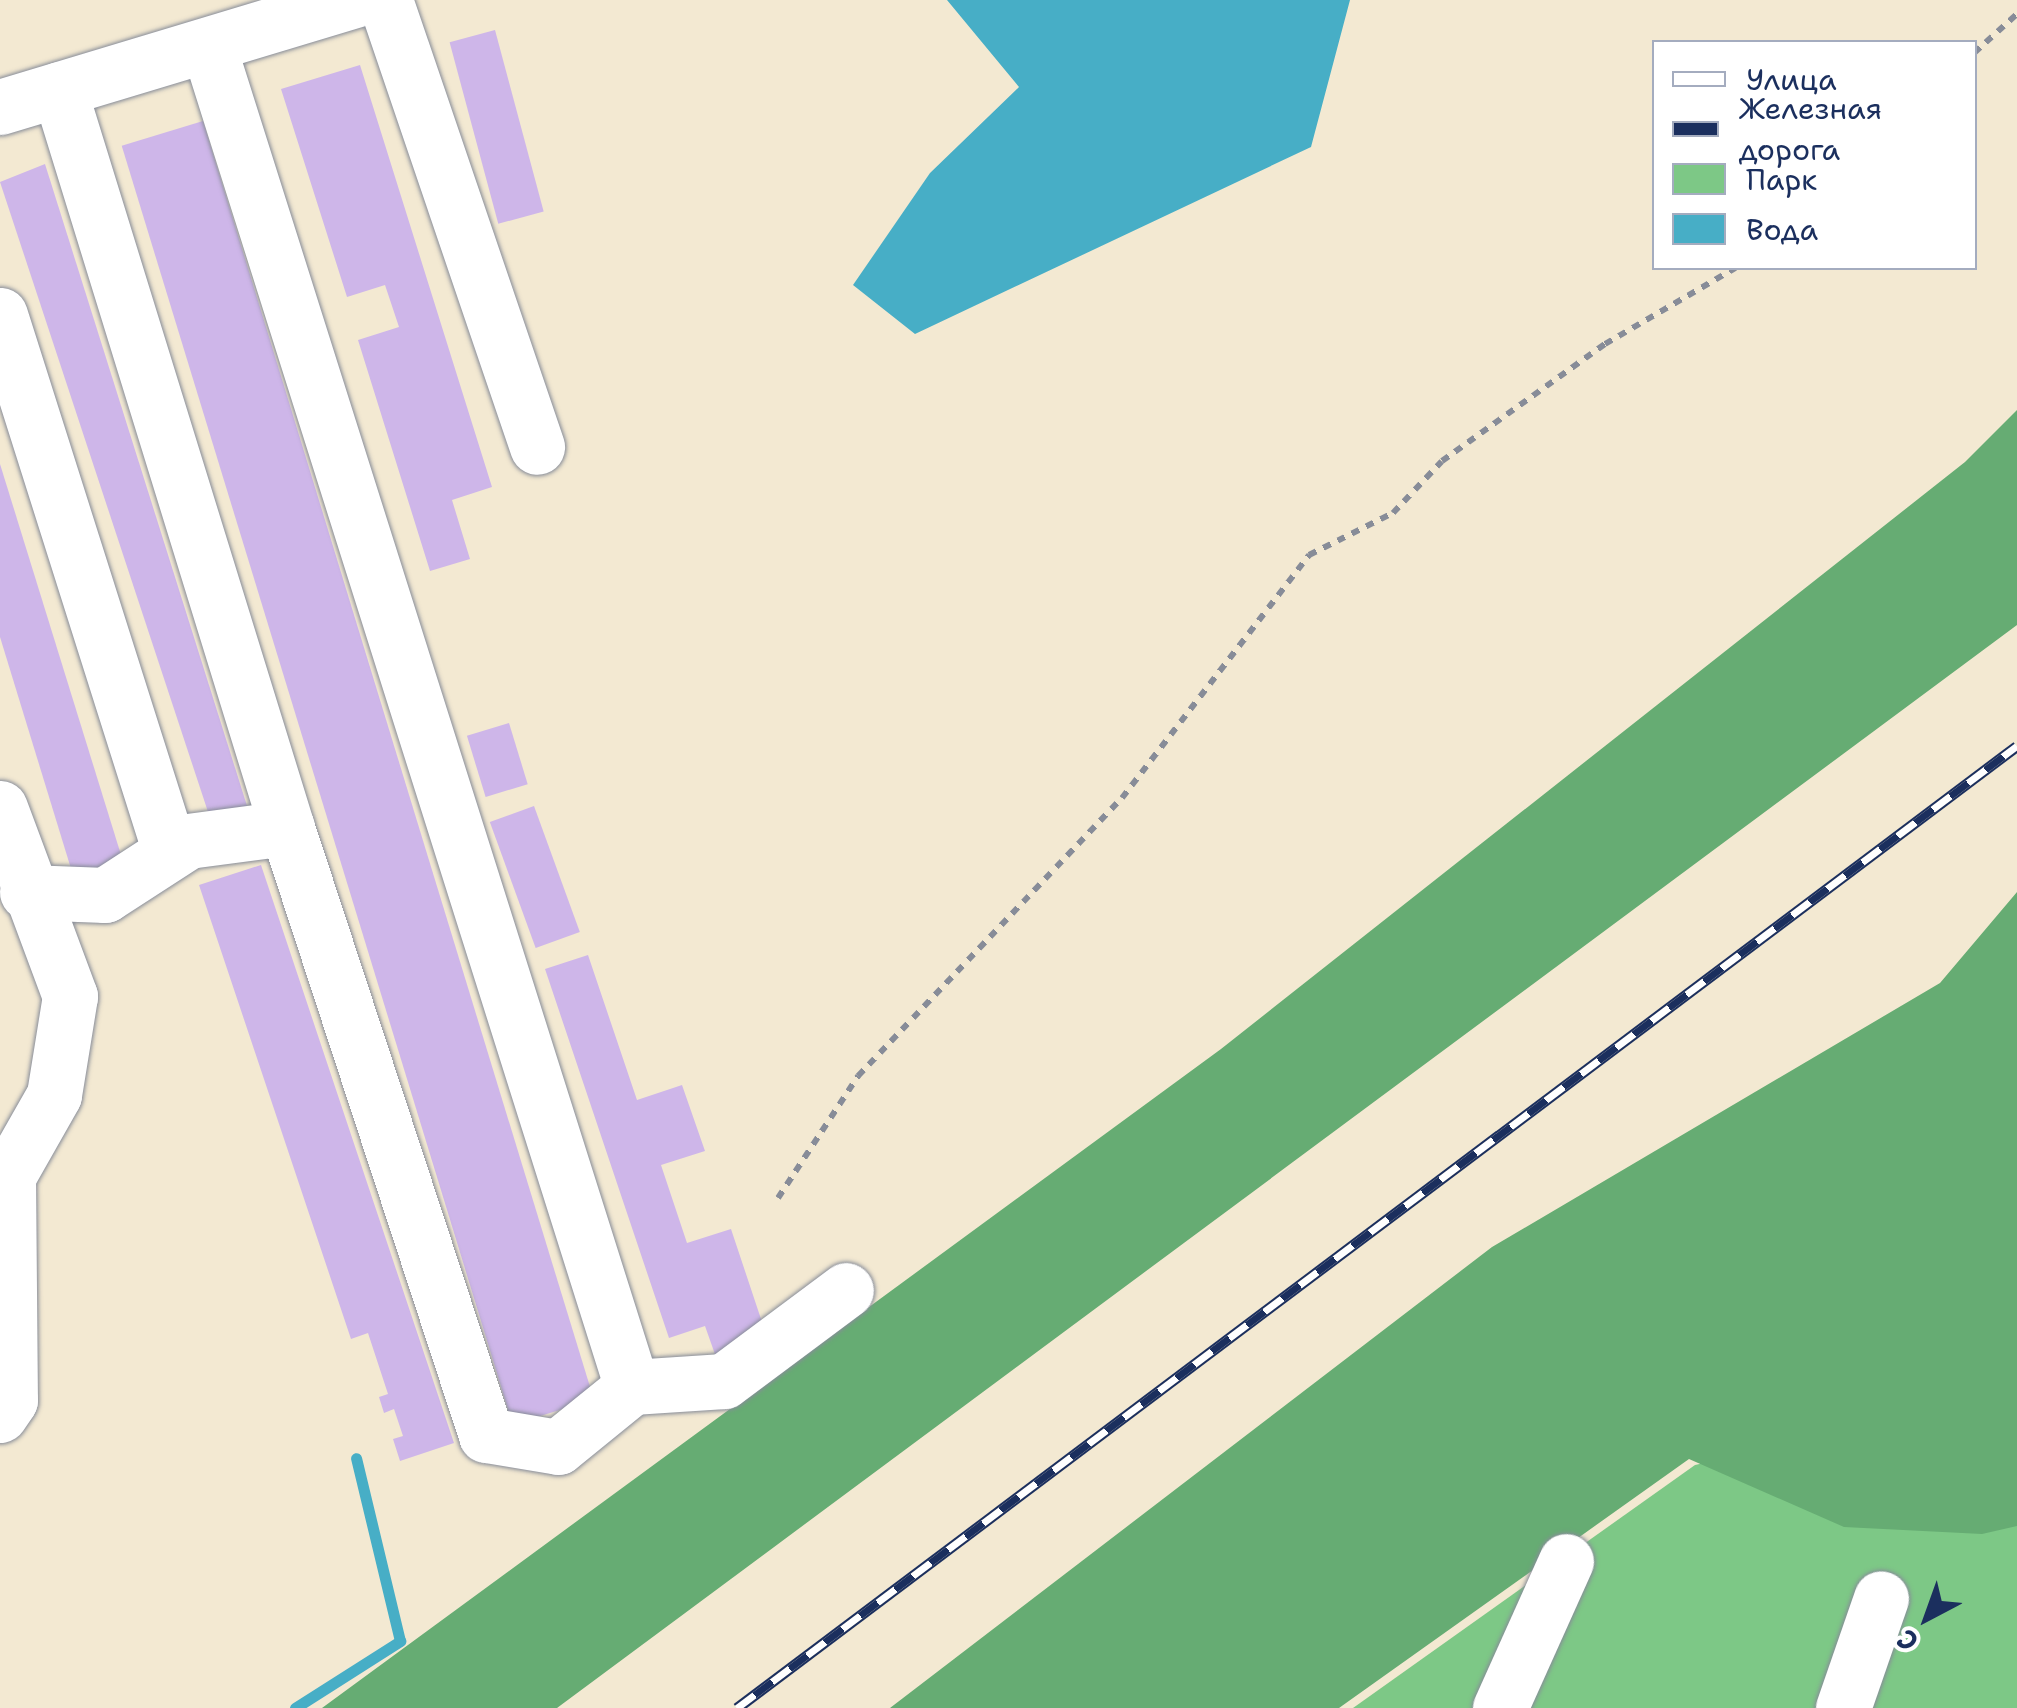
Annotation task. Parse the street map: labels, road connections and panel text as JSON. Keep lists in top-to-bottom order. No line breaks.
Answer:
{"legend":["Улица","Железная дорога","Парк","Вода"],"north":"bottom left"}
